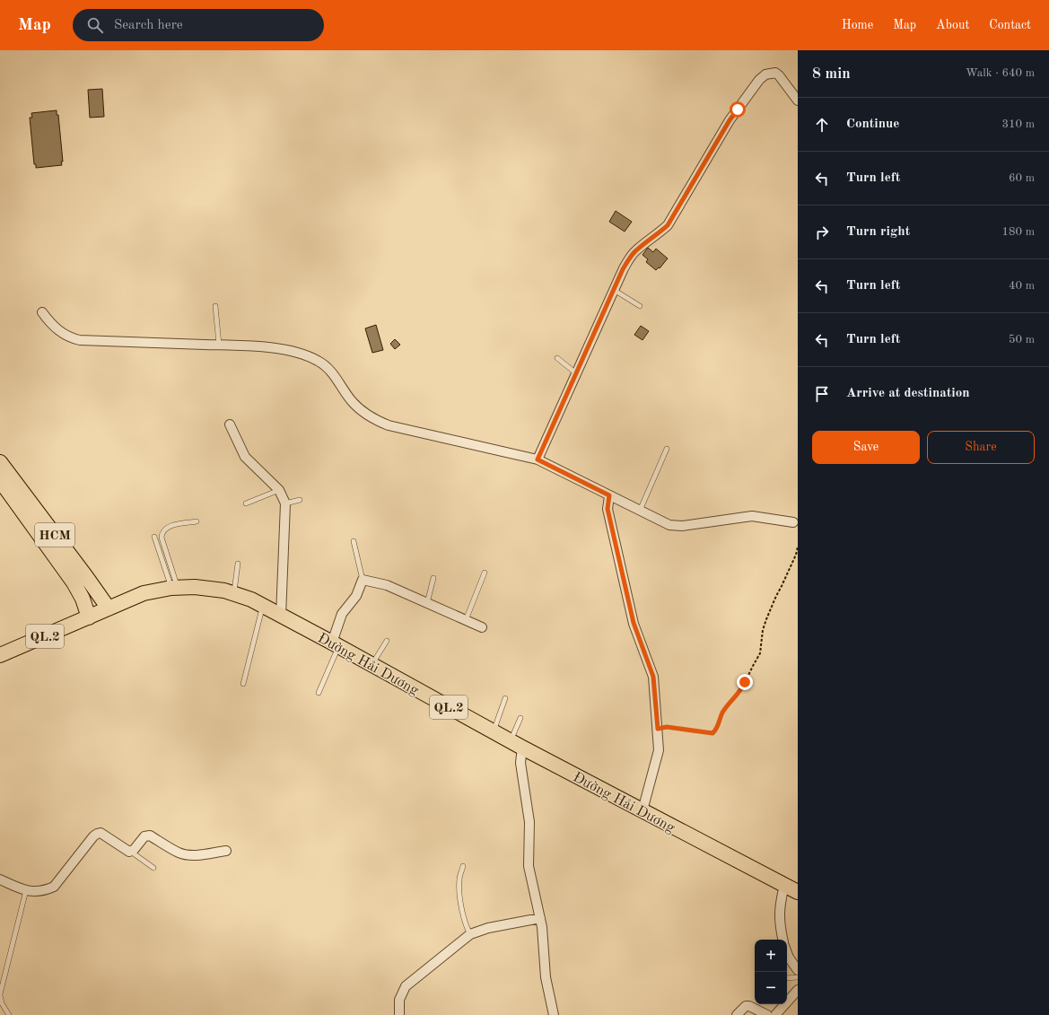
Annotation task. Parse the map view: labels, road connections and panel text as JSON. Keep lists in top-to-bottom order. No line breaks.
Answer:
{"streets":{"highway":["HCM","QL.2","Đường Hải Dương"]},"crossings":[["HCM","Đường Hải Dương"]],"page":{"header":"Map","search":"Search here","nav":["Home","Map","About","Contact"],"heading":["8 min","Walk · 640 m"],"list":[["Continue","310 m"],["Turn left","60 m"],["Turn right","180 m"],["Turn left","40 m"],["Turn left","50 m"],"Arrive at destination"],"buttons":["Save","Share"],"map_buttons":["+","−"]}}
